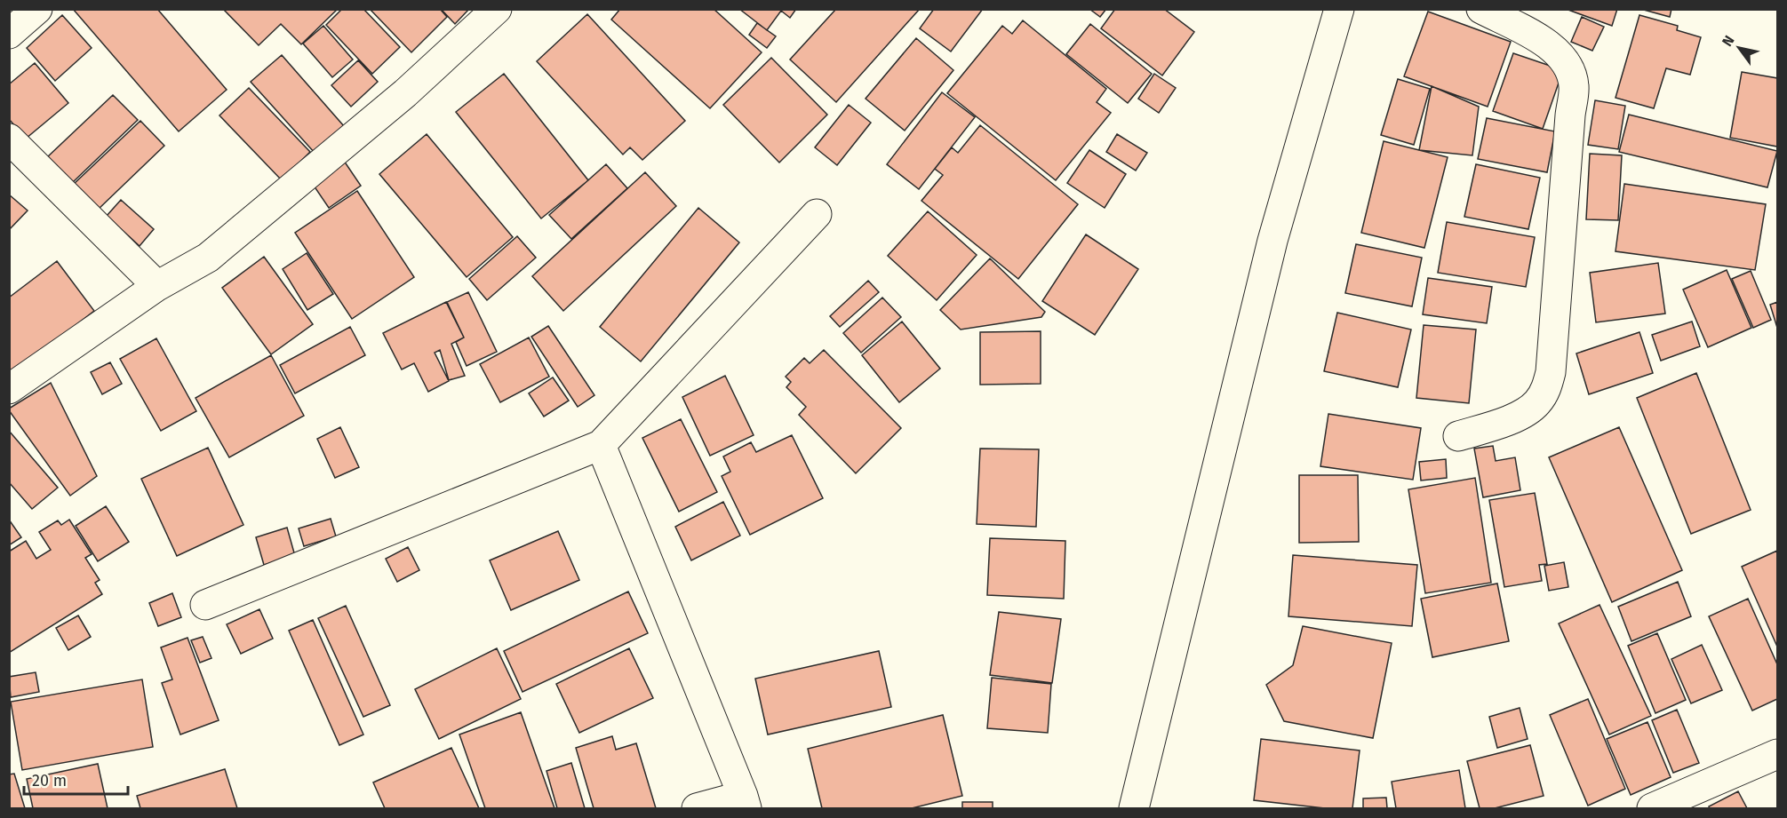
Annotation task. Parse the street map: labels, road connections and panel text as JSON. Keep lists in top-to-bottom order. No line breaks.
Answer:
{"scale_bar":"20 m","north":"top left"}
